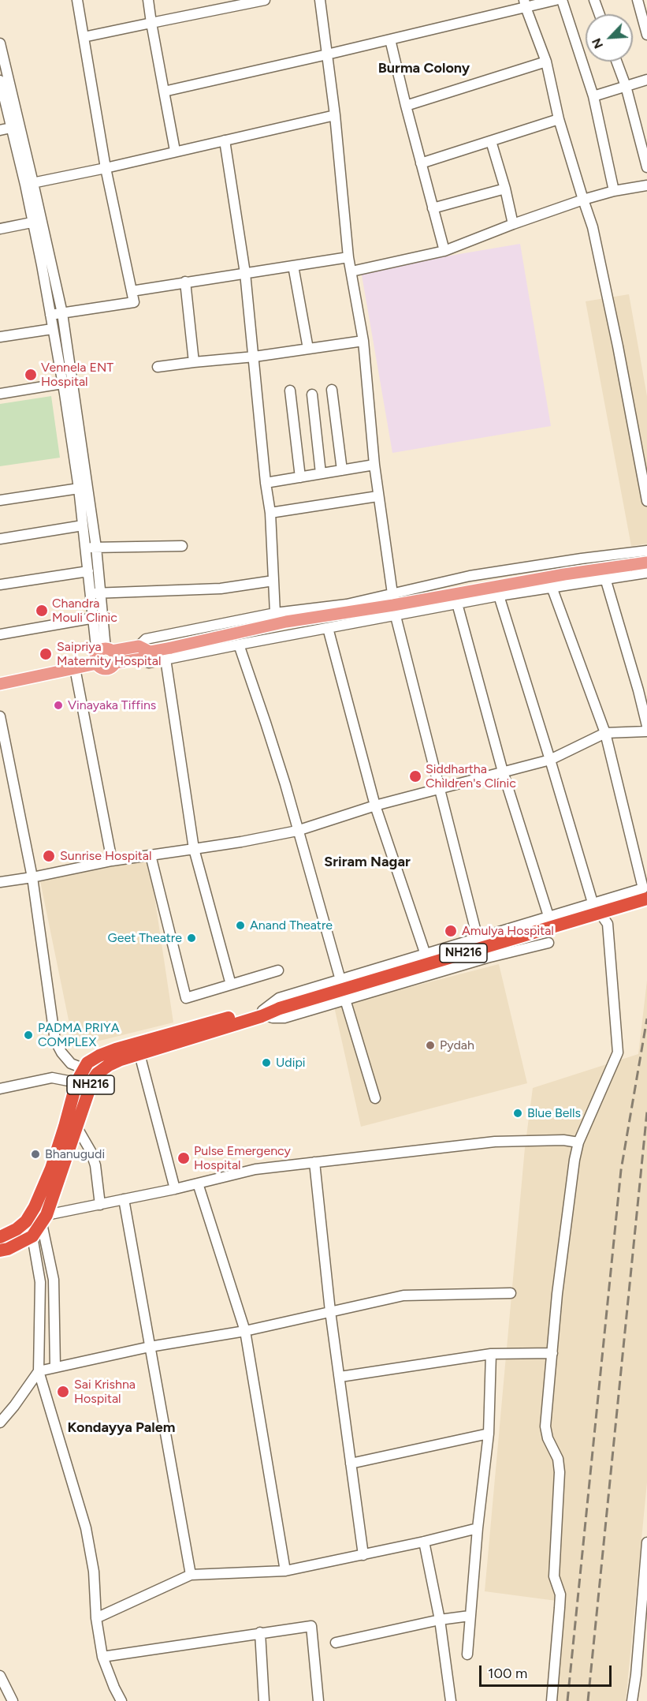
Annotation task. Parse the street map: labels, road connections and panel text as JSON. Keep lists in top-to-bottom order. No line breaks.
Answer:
{"streets":{"highway":["NH216"]},"districts":["Burma Colony","Sriram Nagar","Kondayya Palem"],"places":["Vennela ENT Hospital","Chandra Mouli Clinic","Saipriya Maternity Hospital","Vinayaka Tiffins","Siddhartha Children's Clinic","Sunrise Hospital","Anand Theatre","Amulya Hospital","Geet Theatre","PADMA PRIYA COMPLEX","Pydah","Udipi","Blue Bells","Bhanugudi","Pulse Emergency Hospital","Sai Krishna Hospital"],"scale_bar":"100 m","north":"bottom left"}
